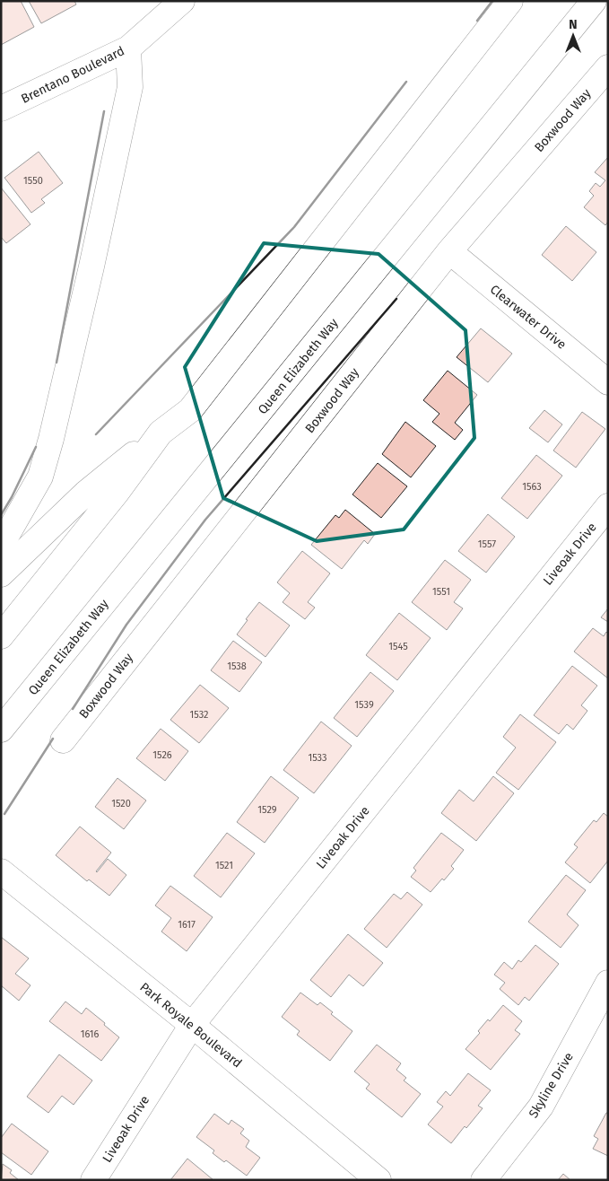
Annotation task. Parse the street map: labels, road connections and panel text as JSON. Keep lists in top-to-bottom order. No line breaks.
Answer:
{"streets":{"main road":["Brentano Boulevard","Boxwood Way","Clearwater Drive","Queen Elizabeth Way","Liveoak Drive","Park Royale Boulevard","Skyline Drive"]},"crossings":[["Boxwood Way","Clearwater Drive"],["Liveoak Drive","Park Royale Boulevard"]],"house_numbers":["1550","1563","1557","1551","1545","1538","1539","1532","1526","1533","1520","1529","1521","1617","1616"],"north":"top"}
